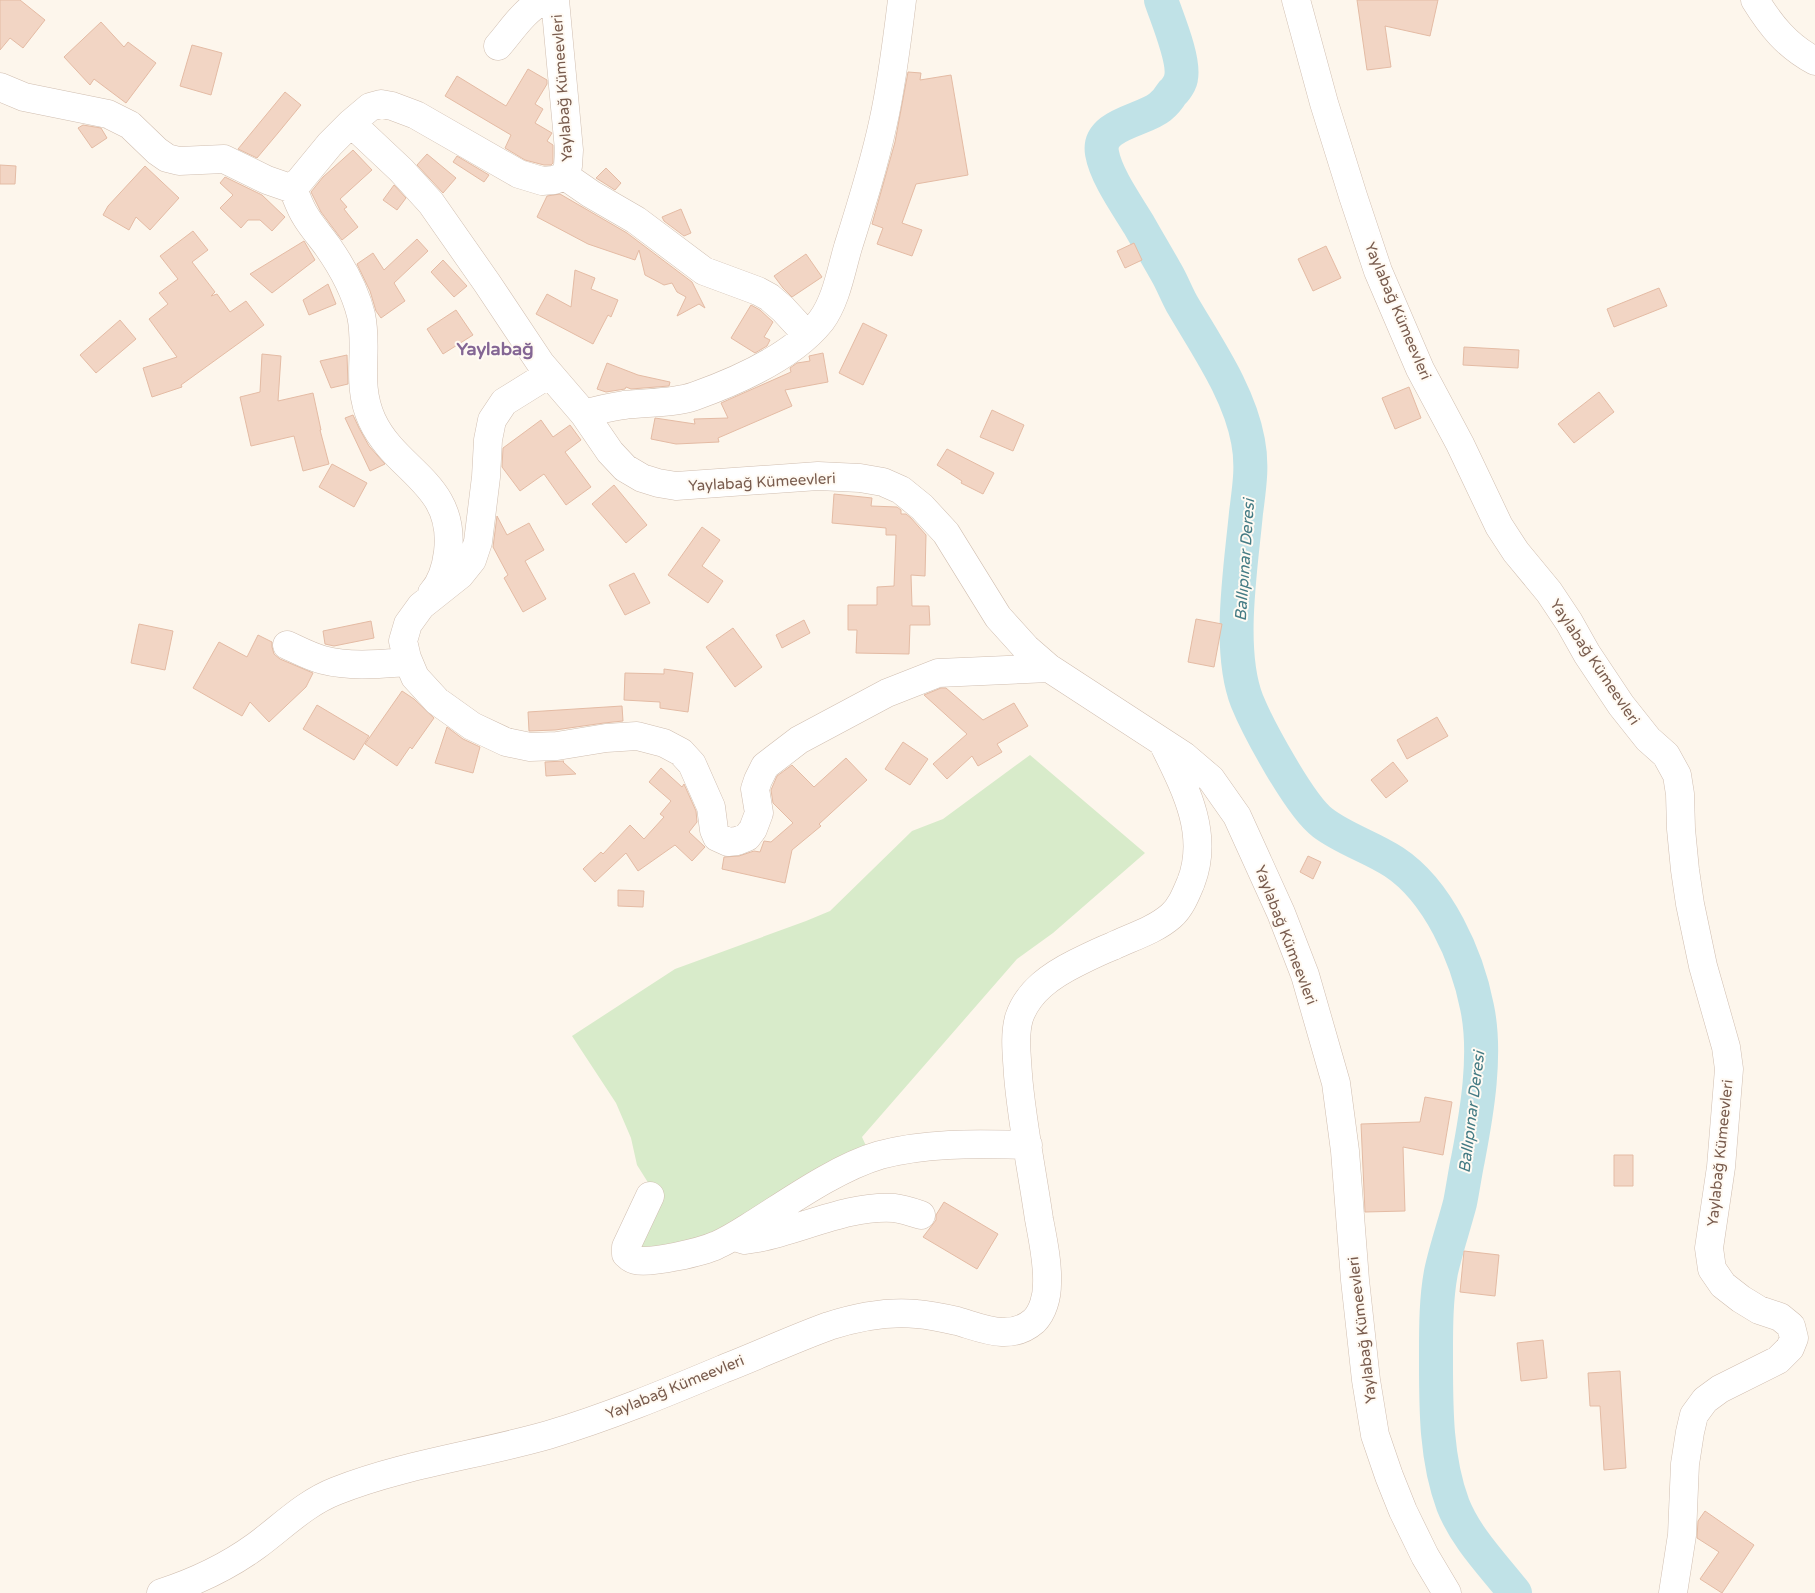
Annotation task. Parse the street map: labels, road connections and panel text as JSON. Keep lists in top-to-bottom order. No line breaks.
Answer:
{"streets":{"street":["Yaylabağ Kümeevleri"]},"districts":["Yaylabağ"],"water":["Ballıpınar Deresi"]}
